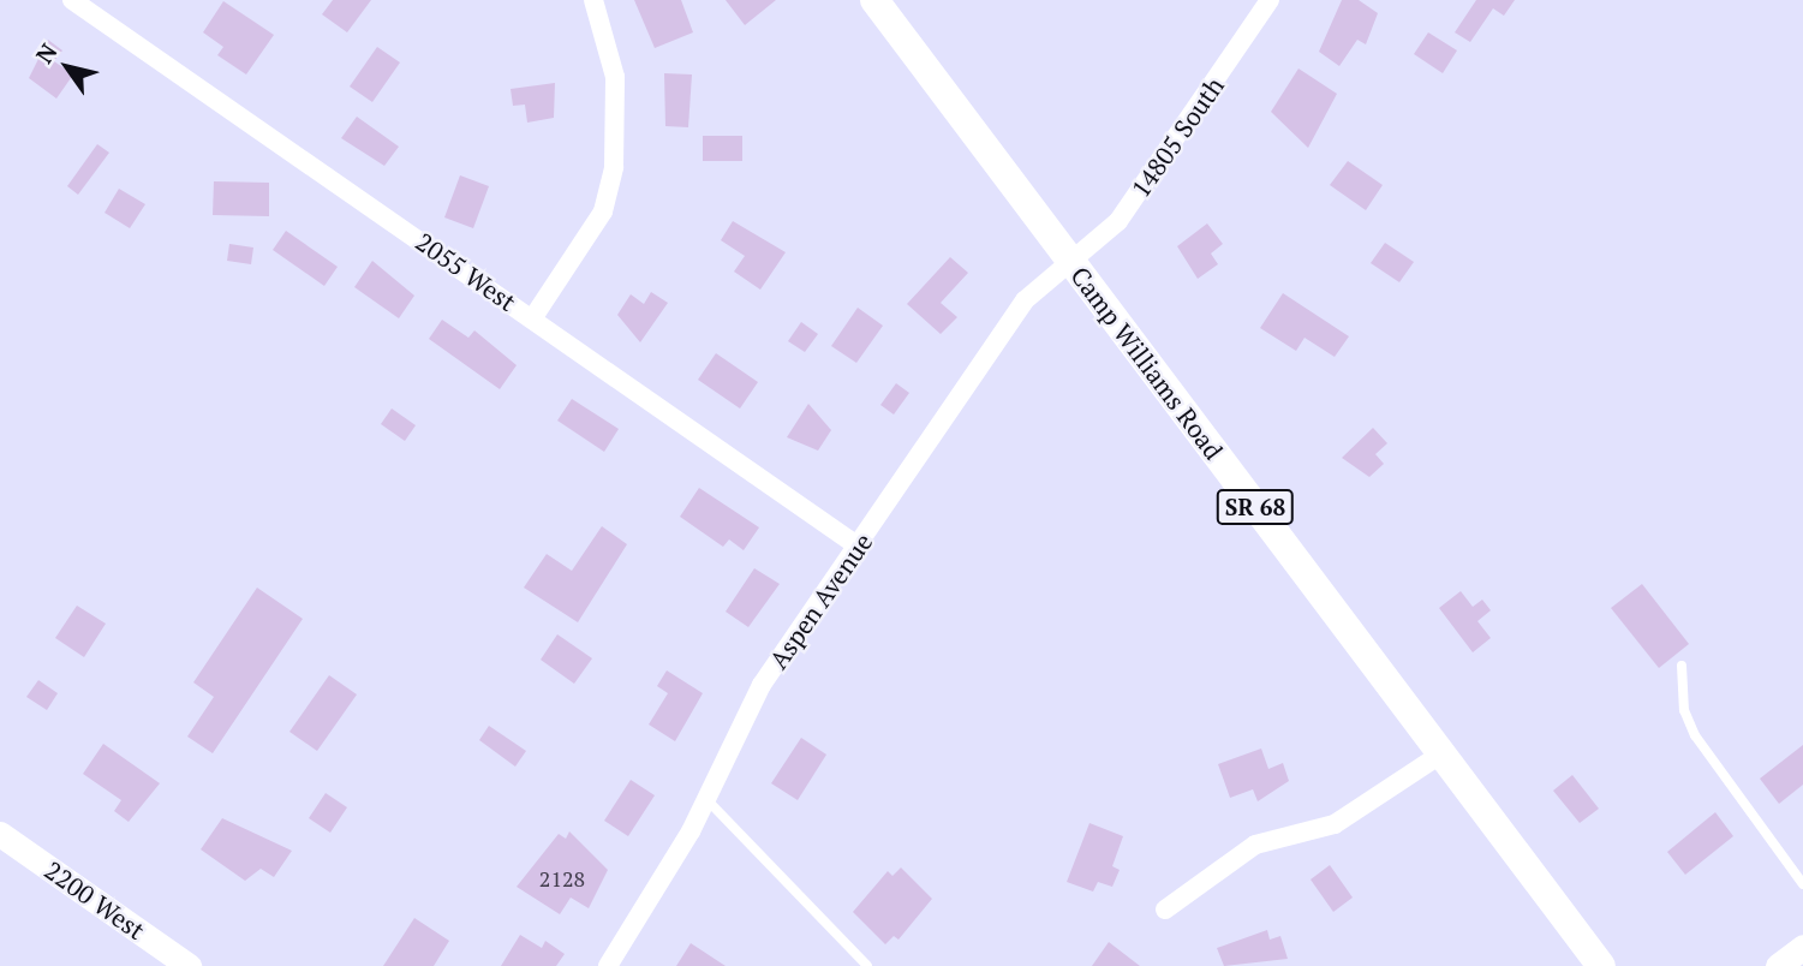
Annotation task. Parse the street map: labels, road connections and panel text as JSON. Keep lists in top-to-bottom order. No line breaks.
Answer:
{"streets":{"main road":["Camp Williams Road","SR 68"],"street":["14805 South","2055 West","Aspen Avenue","2200 West"]},"crossings":[["14805 South","Camp Williams Road"],["14805 South","Aspen Avenue"],["2055 West","Aspen Avenue"],["Camp Williams Road","Aspen Avenue"]],"house_numbers":["2128"],"north":"top left"}
